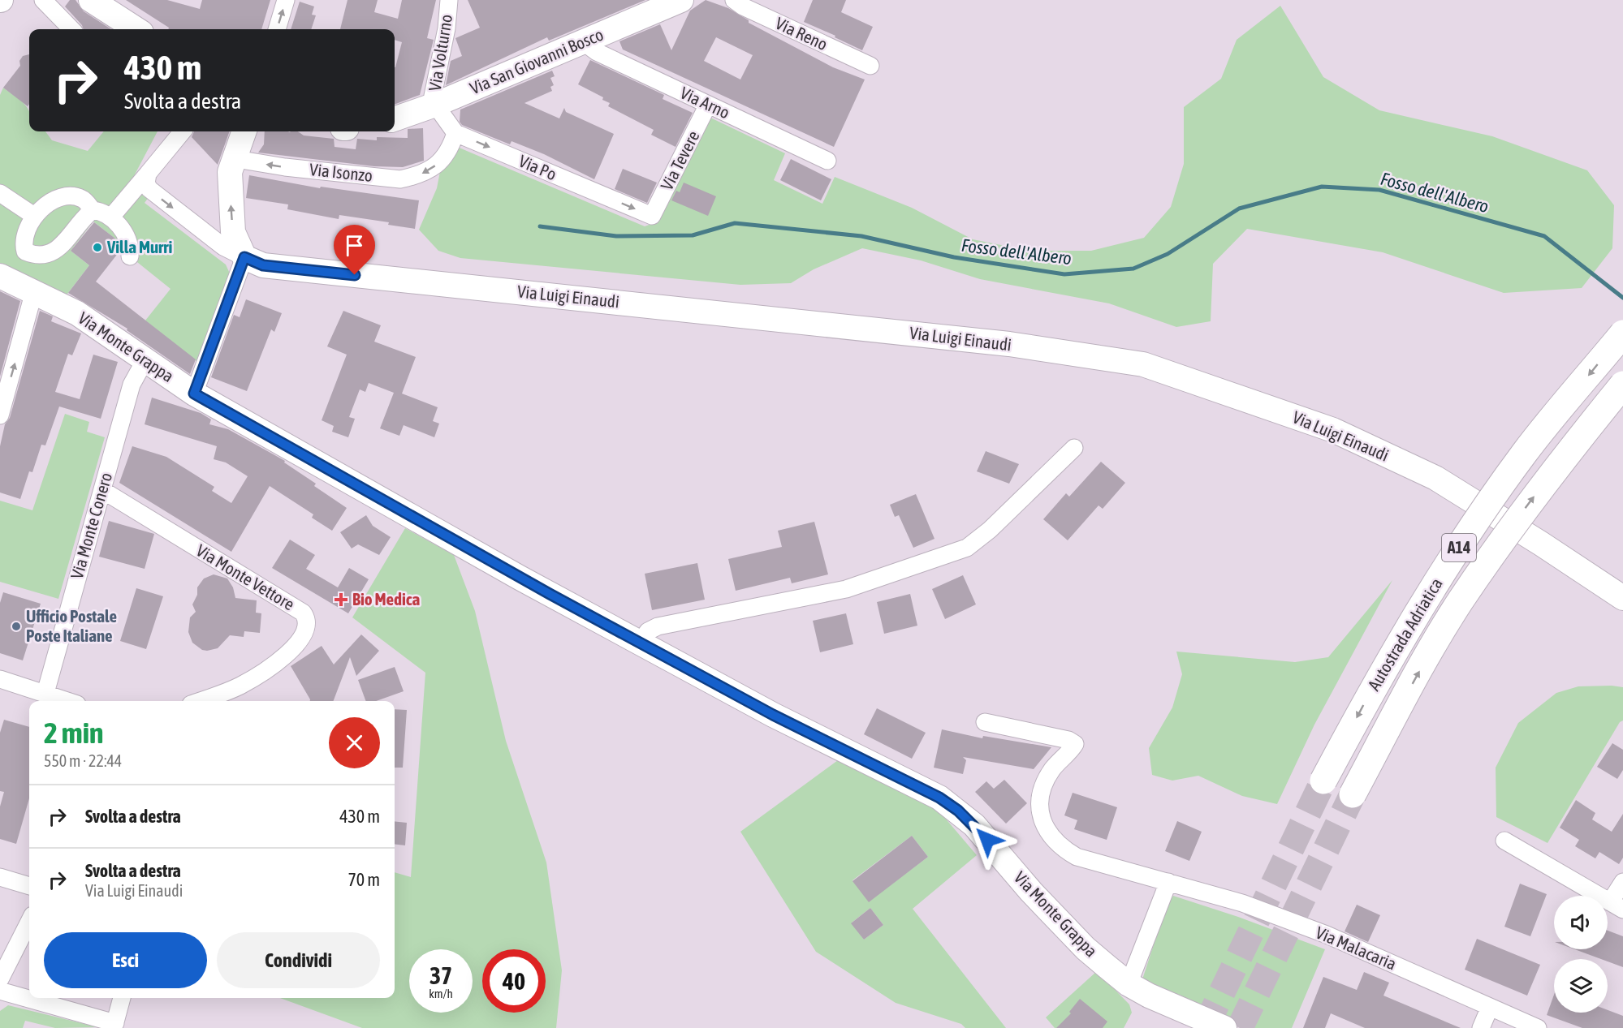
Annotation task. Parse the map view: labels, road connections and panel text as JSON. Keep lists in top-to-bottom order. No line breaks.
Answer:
{"streets":{"highway":["A14","Autostrada Adriatica"],"street":["Via Reno","Via Volturno","Via San Giovanni Bosco","Via Arno","Via Tevere","Via Po","Via Isonzo","Via Luigi Einaudi","Via Monte Grappa","Via Monte Conero","Via Monte Vettore","Via Malacaria"]},"crossings":[["Via Volturno","Via San Giovanni Bosco"],["Via San Giovanni Bosco","Via Arno"],["Via Arno","Via Tevere"],["Via Tevere","Via Po"],["Via Po","Via Isonzo"],["Via Monte Grappa","Via Monte Conero"],["Via Monte Conero","Via Monte Vettore"]],"one_way":["Via Po","Via Isonzo"],"water":["Fosso dell'Albero"],"places":{"other":["Villa Murri","Ufficio Postale Poste Italiane"],"health":["Bio Medica"]},"page":{"turn":["430 m","Svolta a destra"],"heading":["2 min","550 m · 22:44"],"list":[{"name":"Svolta a destra","value":"430 m"},{"name":"Svolta a destra","note":"Via Luigi Einaudi","value":"70 m"}],"buttons":["Esci","Condividi"],"speed":"37 km/h","limit":"40"}}
